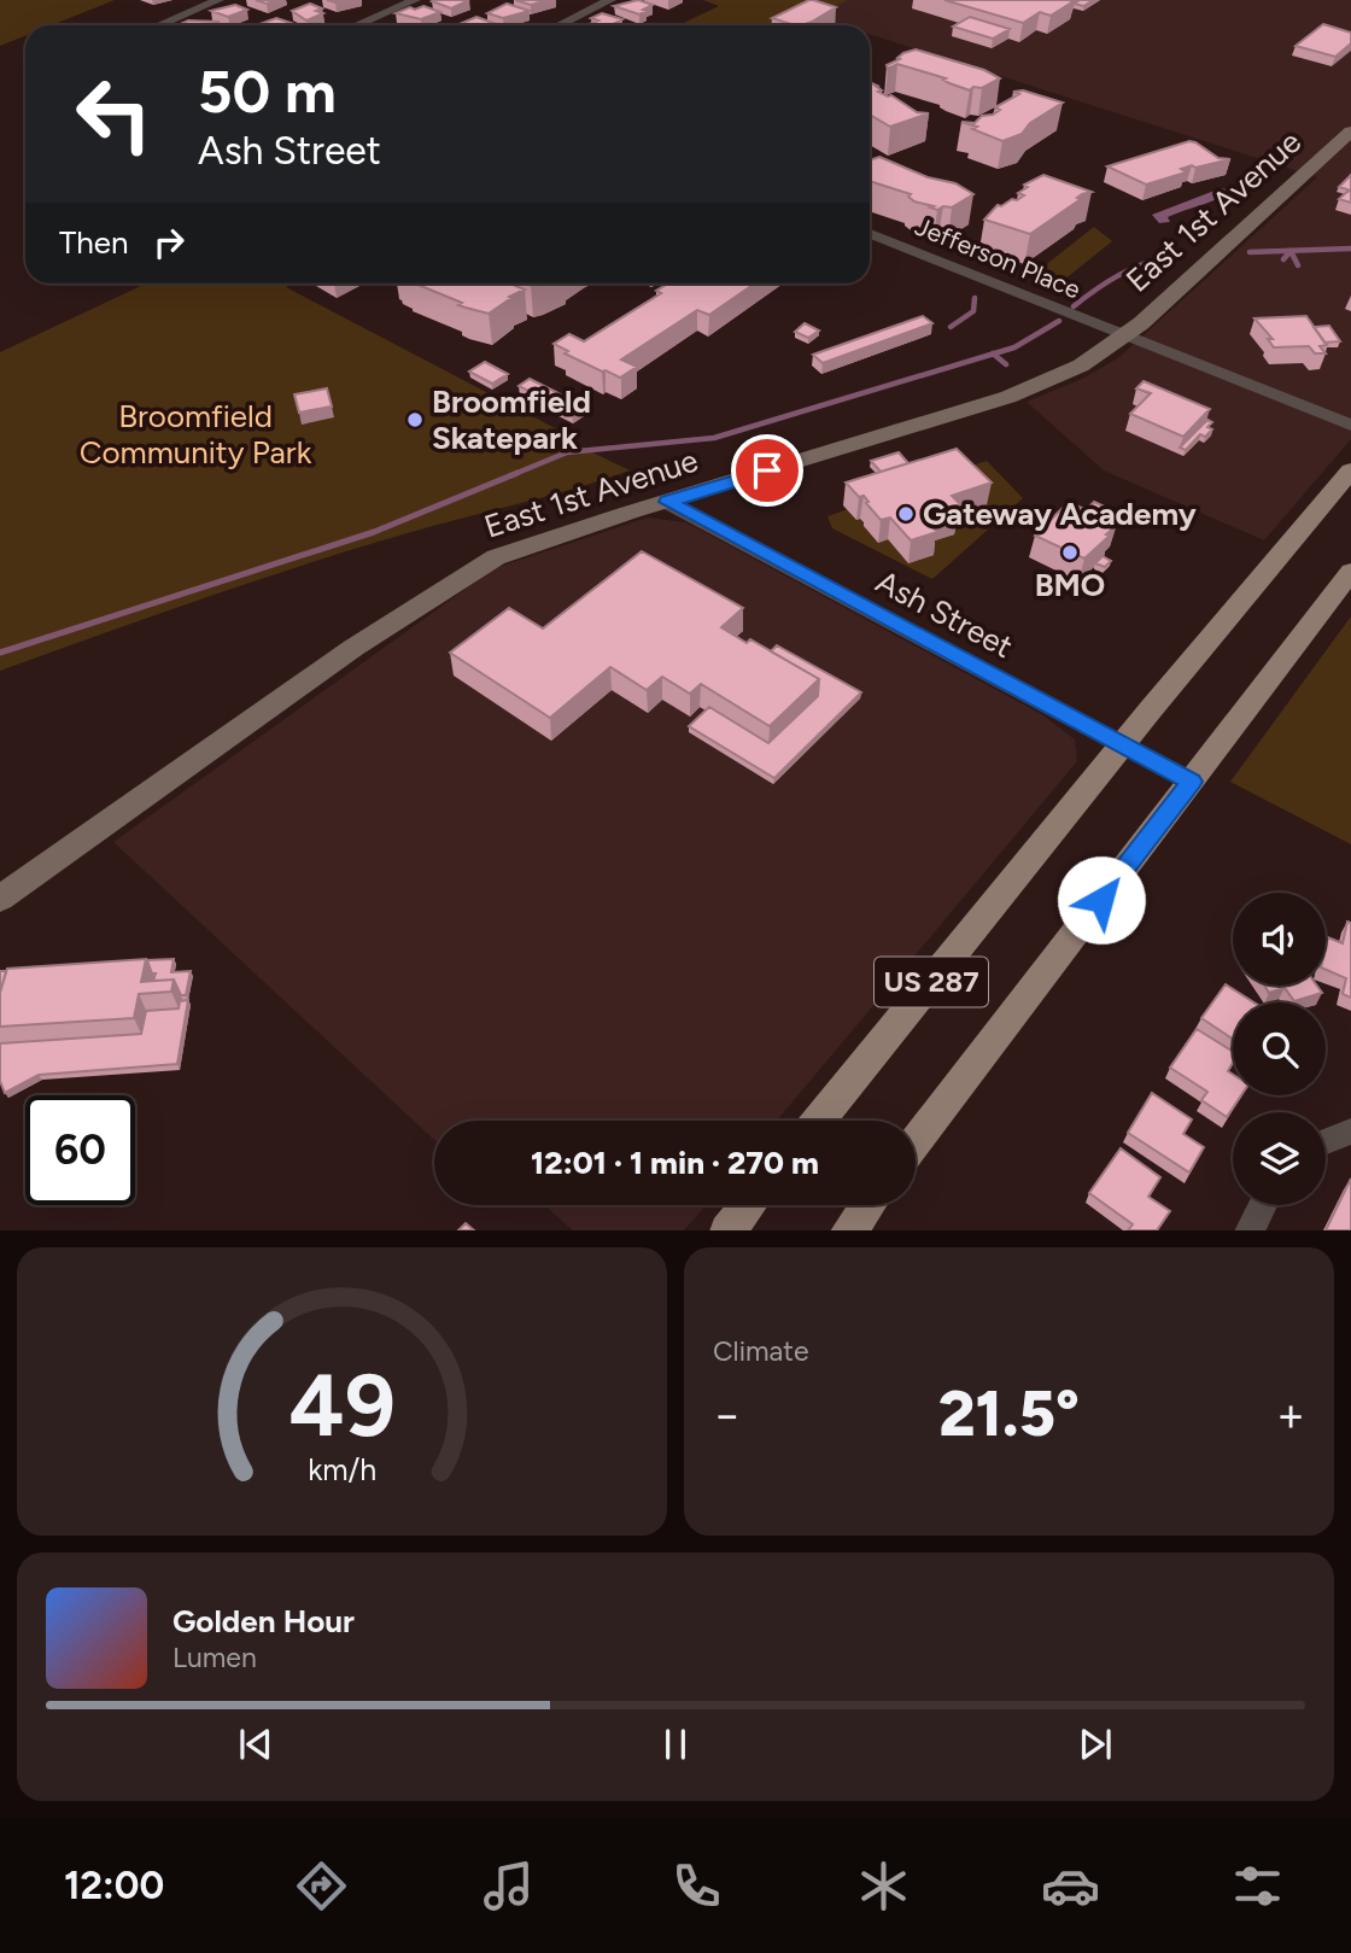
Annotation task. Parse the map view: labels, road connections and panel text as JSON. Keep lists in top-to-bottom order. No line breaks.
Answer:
{"streets":{"main road":["US 287"],"street":["East 1st Avenue","Jefferson Place","Ash Street"]},"crossings":[["East 1st Avenue","Jefferson Place"],["East 1st Avenue","Ash Street"],["Ash Street","US 287"]],"parks":["Broomfield Community Park"],"places":["Broomfield Skatepark","Gateway Academy","BMO"],"page":{"turn":["50 m","Ash Street"],"then":"Then","limit":"60","trip":"12:01 · 1 min · 270 m","tile":"Climate","heat":["−","21.5°","+"],"song":["Golden Hour","Lumen"],"tabs":"12:00","gauge":["49","km/h"]}}
